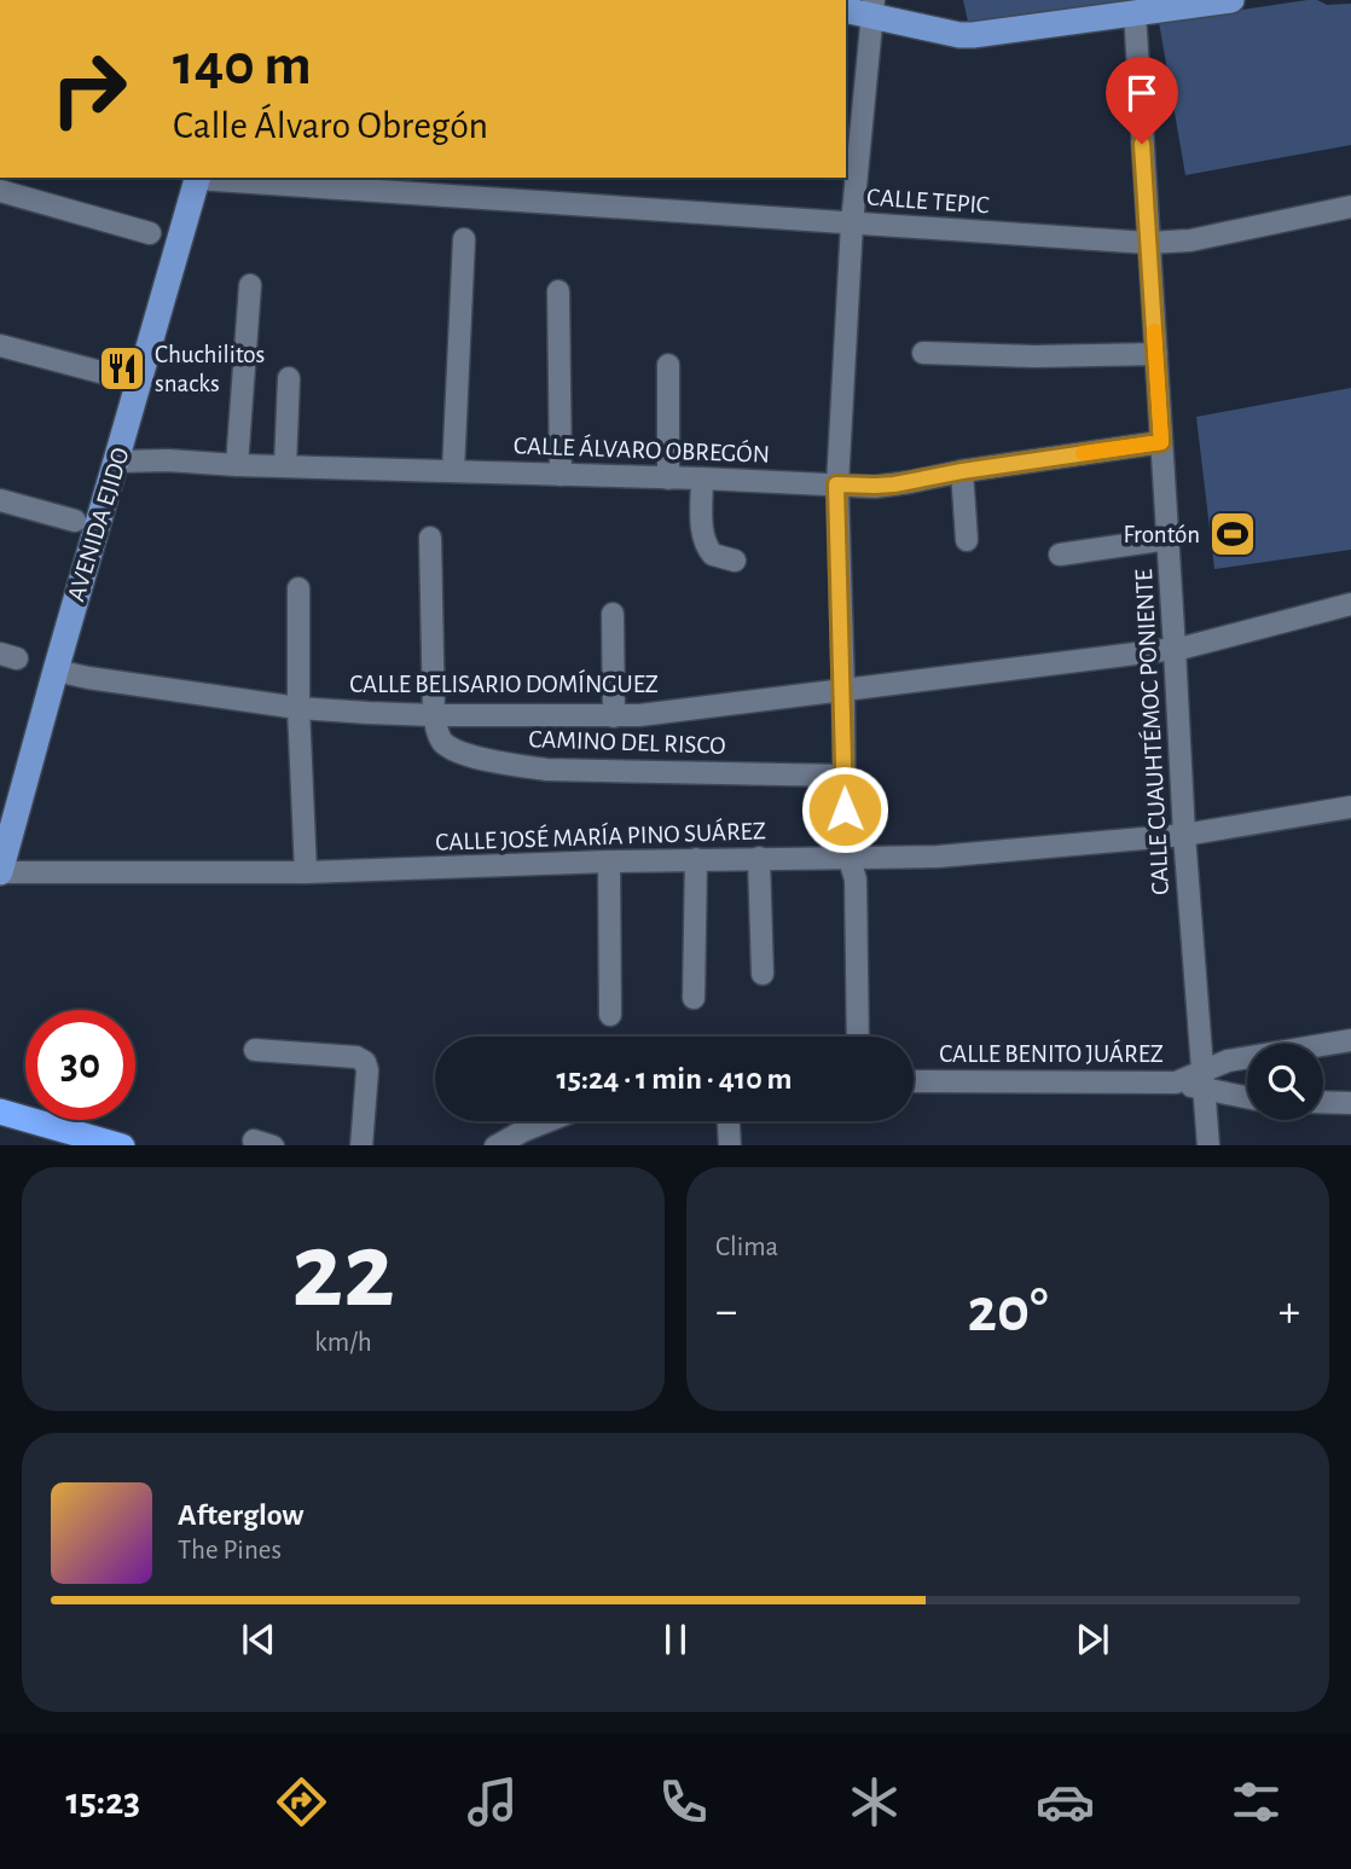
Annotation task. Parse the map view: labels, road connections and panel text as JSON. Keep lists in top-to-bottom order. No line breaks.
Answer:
{"streets":{"main road":["AVENIDA EJIDO"],"street":["CALLE TEPIC","CALLE ÁLVARO OBREGÓN","CALLE BELISARIO DOMÍNGUEZ","CALLE CUAUHTÉMOC PONIENTE","CAMINO DEL RISCO","CALLE JOSÉ MARÍA PINO SUÁREZ","CALLE BENITO JUÁREZ"]},"crossings":[["CALLE TEPIC","AVENIDA EJIDO"],["CALLE TEPIC","CALLE CUAUHTÉMOC PONIENTE"],["CALLE ÁLVARO OBREGÓN","AVENIDA EJIDO"],["CALLE ÁLVARO OBREGÓN","CALLE CUAUHTÉMOC PONIENTE"],["AVENIDA EJIDO","CALLE BELISARIO DOMÍNGUEZ"],["AVENIDA EJIDO","CALLE JOSÉ MARÍA PINO SUÁREZ"],["CALLE BELISARIO DOMÍNGUEZ","CALLE CUAUHTÉMOC PONIENTE"],["CALLE BELISARIO DOMÍNGUEZ","CAMINO DEL RISCO"],["CALLE CUAUHTÉMOC PONIENTE","CALLE JOSÉ MARÍA PINO SUÁREZ"],["CALLE CUAUHTÉMOC PONIENTE","CALLE BENITO JUÁREZ"]],"places":{"restaurant":["Chuchilitos snacks"],"sports":["Frontón"]},"page":{"turn":["140 m","Calle Álvaro Obregón"],"limit":"30","trip":"15:24 · 1 min · 410 m","tile":[["22","km/h"],"Clima"],"heat":["−","20°","+"],"song":["Afterglow","The Pines"],"tabs":"15:23"}}
